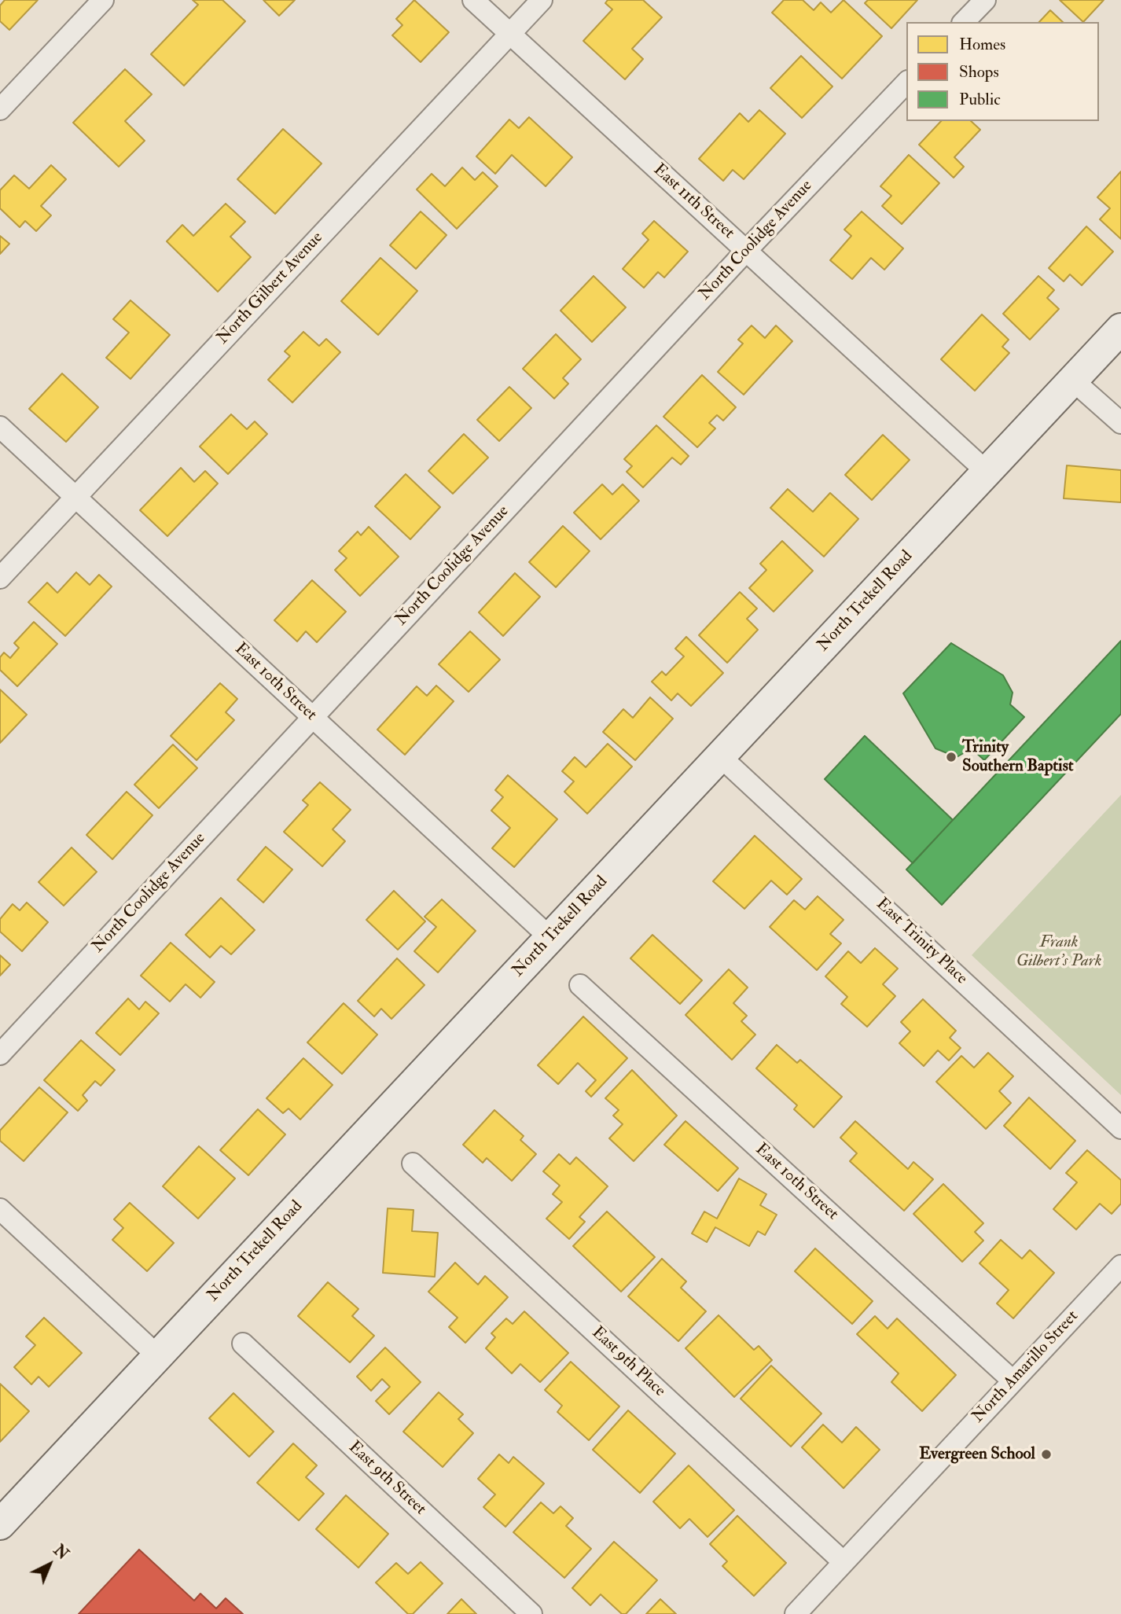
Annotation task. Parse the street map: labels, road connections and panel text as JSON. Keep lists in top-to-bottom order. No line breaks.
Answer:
{"streets":{"main road":["North Trekell Road"],"street":["East 11th Street","North Coolidge Avenue","North Gilbert Avenue","East 10th Street","East Trinity Place","East 9th Place","North Amarillo Street","East 9th Street"]},"crossings":[["East 11th Street","North Coolidge Avenue"],["East 11th Street","North Gilbert Avenue"],["East 11th Street","North Trekell Road"],["North Coolidge Avenue","East 10th Street"],["North Gilbert Avenue","East 10th Street"],["North Trekell Road","East 10th Street"],["North Trekell Road","East Trinity Place"],["East 10th Street","North Amarillo Street"],["East 9th Place","North Amarillo Street"]],"parks":["Frank Gilbert's Park"],"places":["Trinity Southern Baptist","Evergreen School"],"legend":["Homes","Shops","Public"],"north":"top right"}
